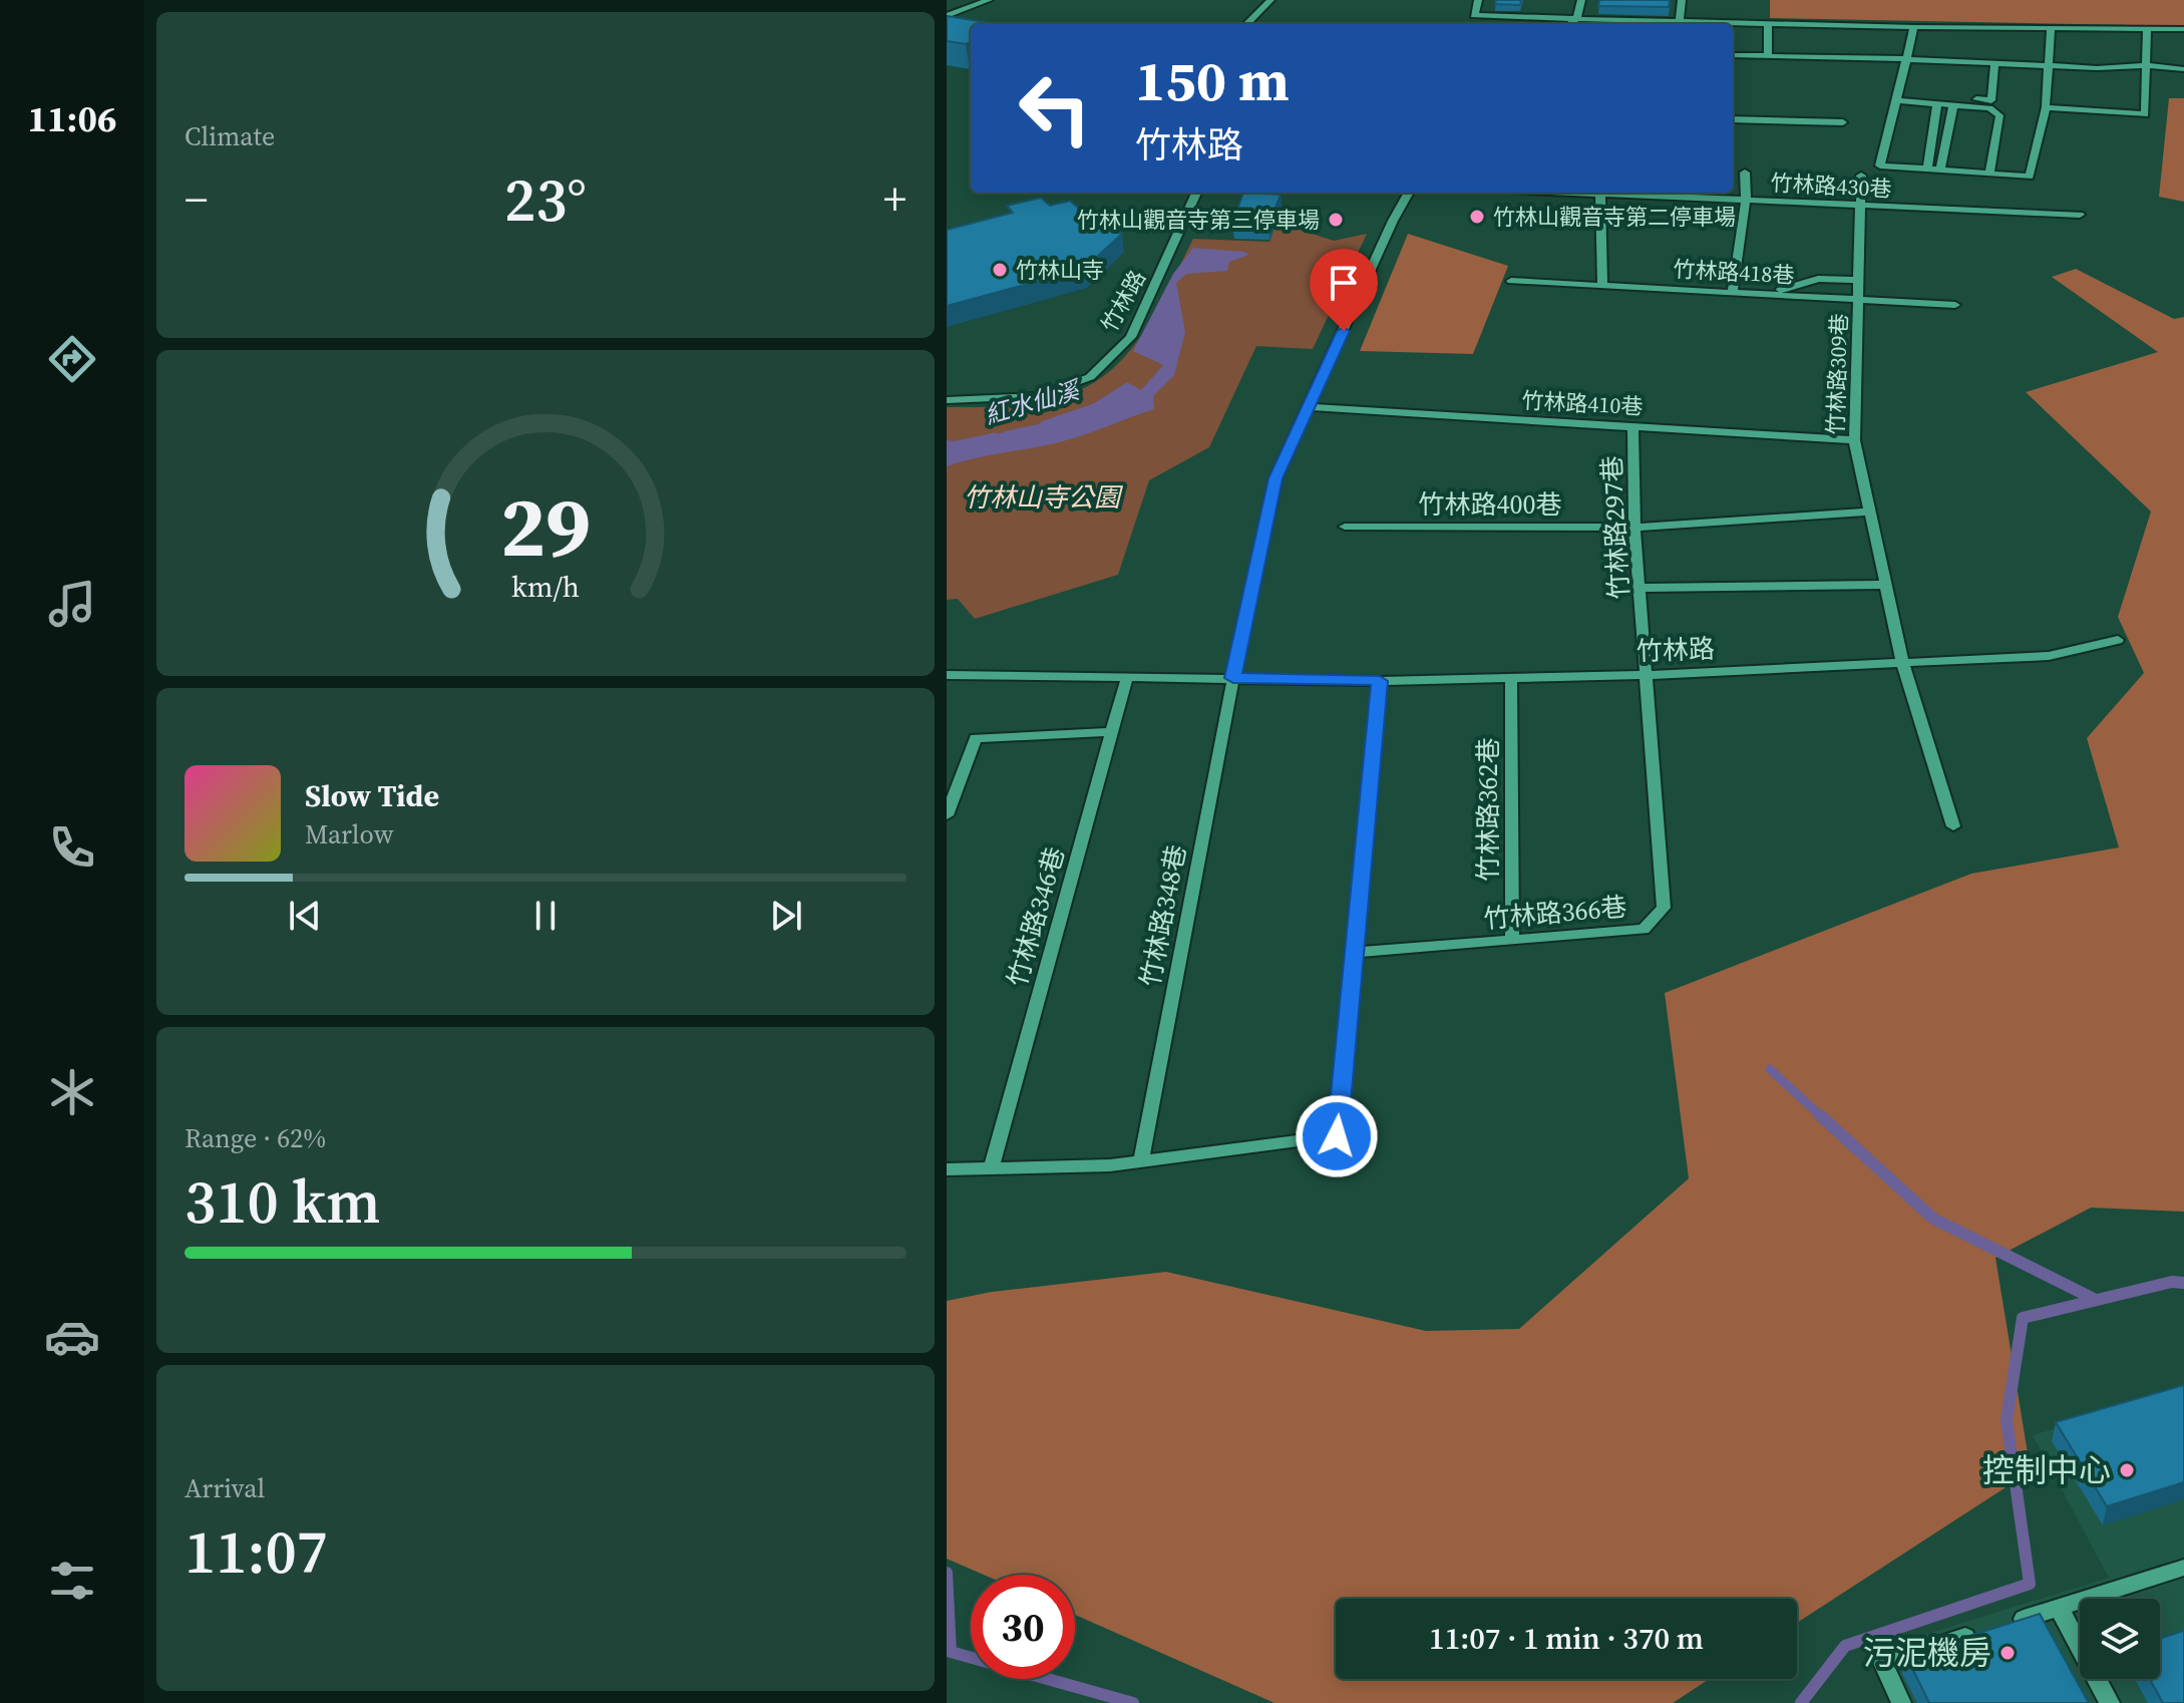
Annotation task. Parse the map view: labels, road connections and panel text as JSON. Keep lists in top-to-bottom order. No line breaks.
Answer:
{"streets":{"street":["竹林路430巷","竹林路418巷","竹林路","竹林路309巷","竹林路410巷","竹林路400巷","竹林路297巷","竹林路362巷","竹林路366巷","竹林路348巷","竹林路346巷"]},"crossings":[["竹林路430巷","竹林路309巷"],["竹林路418巷","竹林路309巷"],["竹林路","竹林路309巷"],["竹林路","竹林路297巷"],["竹林路","竹林路362巷"],["竹林路","竹林路366巷"],["竹林路","竹林路348巷"],["竹林路","竹林路346巷"],["竹林路309巷","竹林路410巷"],["竹林路309巷","竹林路400巷"],["竹林路410巷","竹林路297巷"],["竹林路400巷","竹林路297巷"],["竹林路297巷","竹林路366巷"],["竹林路362巷","竹林路366巷"]],"water":["紅水仙溪"],"parks":["竹林山寺公園"],"places":["竹林山觀音寺第二停車場","竹林山觀音寺第三停車場","竹林山寺","控制中心","污泥機房"],"page":{"tabs":"11:06","tile":["Climate",["Range · 62%","310 km"],["Arrival","11:07"]],"turn":["150 m","竹林路"],"heat":["−","23°","+"],"song":["Slow Tide","Marlow"],"limit":"30","trip":"11:07 · 1 min · 370 m","gauge":["29","km/h"]}}
